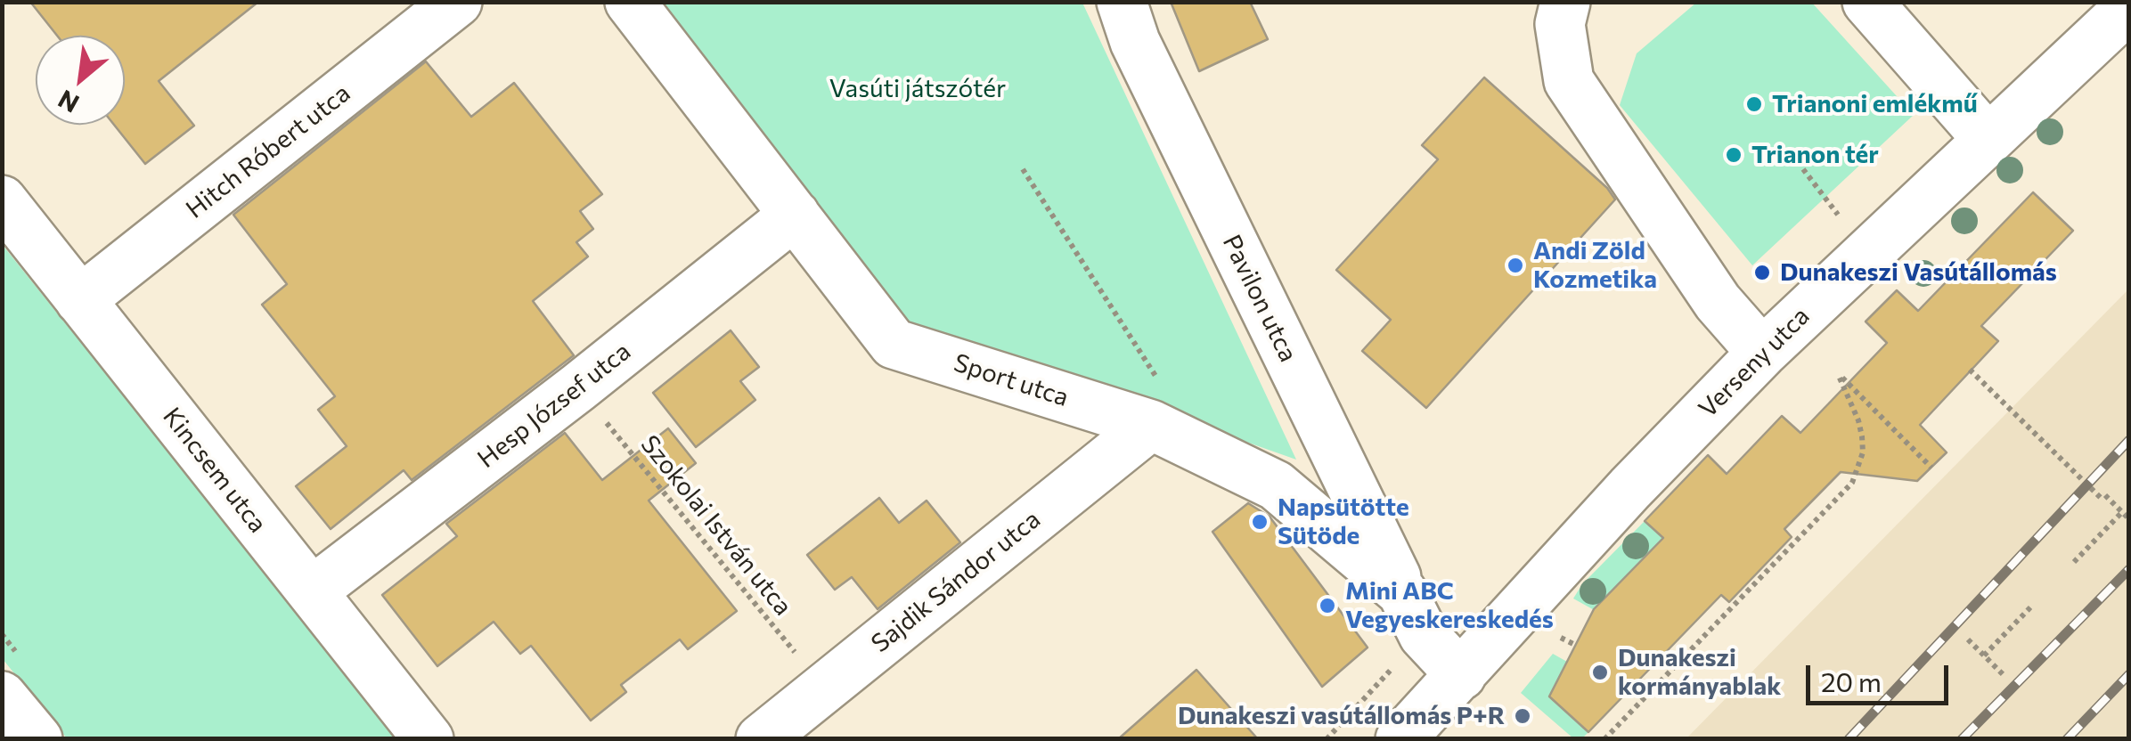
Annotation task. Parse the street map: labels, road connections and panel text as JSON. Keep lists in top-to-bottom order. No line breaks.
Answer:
{"streets":{"street":["Hitch Róbert utca","Pavilon utca","Verseny utca","Sport utca","Hesp József utca","Kincsem utca","Sajdik Sándor utca"],"path":["Szokolai István utca"]},"crossings":[["Hitch Róbert utca","Kincsem utca"],["Pavilon utca","Sport utca"],["Verseny utca","Sport utca"],["Sport utca","Hesp József utca"],["Sport utca","Sajdik Sándor utca"],["Hesp József utca","Kincsem utca"],["Hesp József utca","Szokolai István utca"],["Szokolai István utca","Sajdik Sándor utca"]],"parks":["Vasúti játszótér"],"places":["Trianoni emlékmű","Trianon tér","Andi Zöld Kozmetika","Dunakeszi Vasútállomás","Napsütötte Sütöde","Mini ABC Vegyeskereskedés","Dunakeszi kormányablak","Dunakeszi vasútállomás P+R"],"scale_bar":"20 m","north":"bottom left"}
